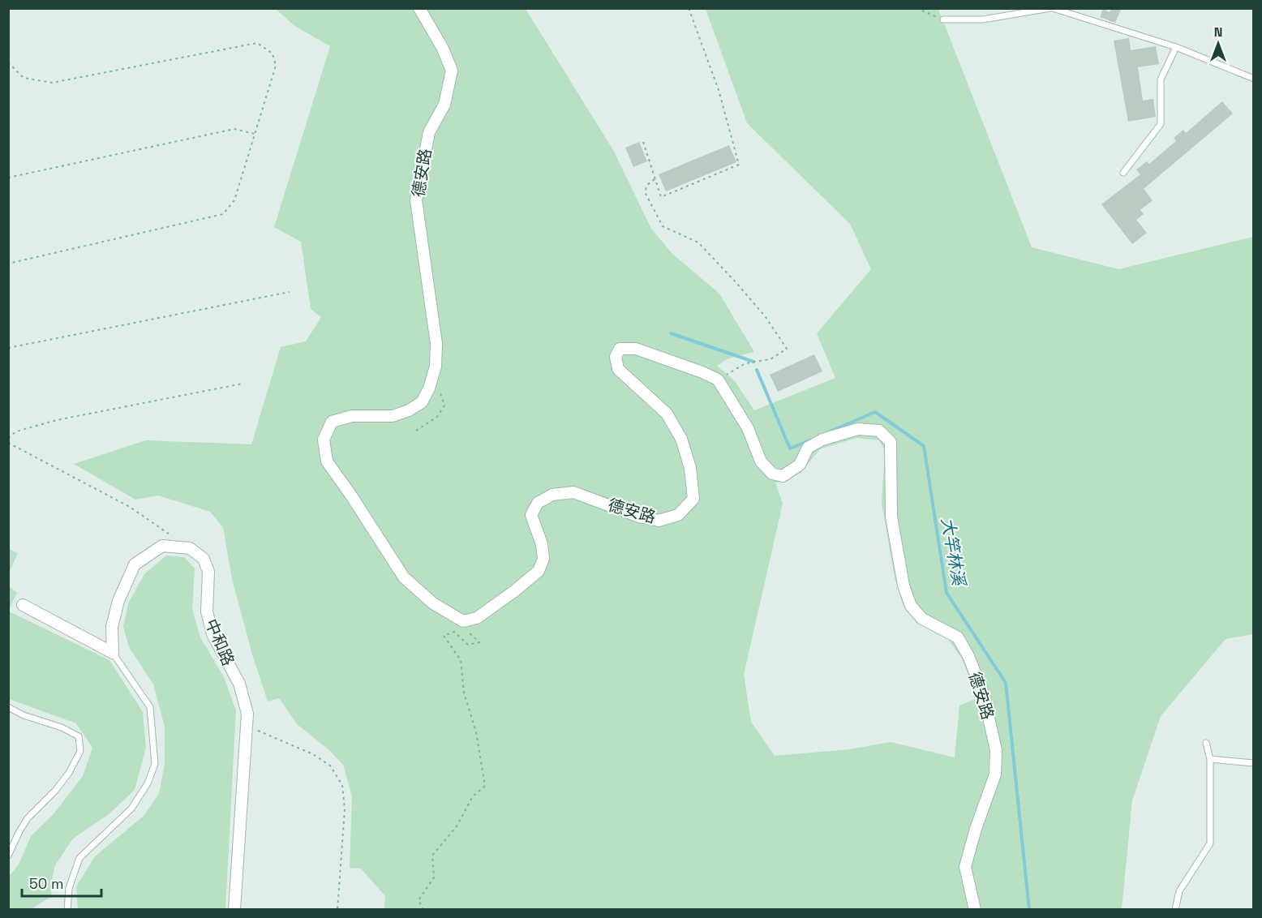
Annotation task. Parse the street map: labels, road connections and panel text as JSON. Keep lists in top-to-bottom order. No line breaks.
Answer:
{"streets":{"street":["德安路","中和路"]},"water":["大竿林溪"],"scale_bar":"50 m","north":"top"}
